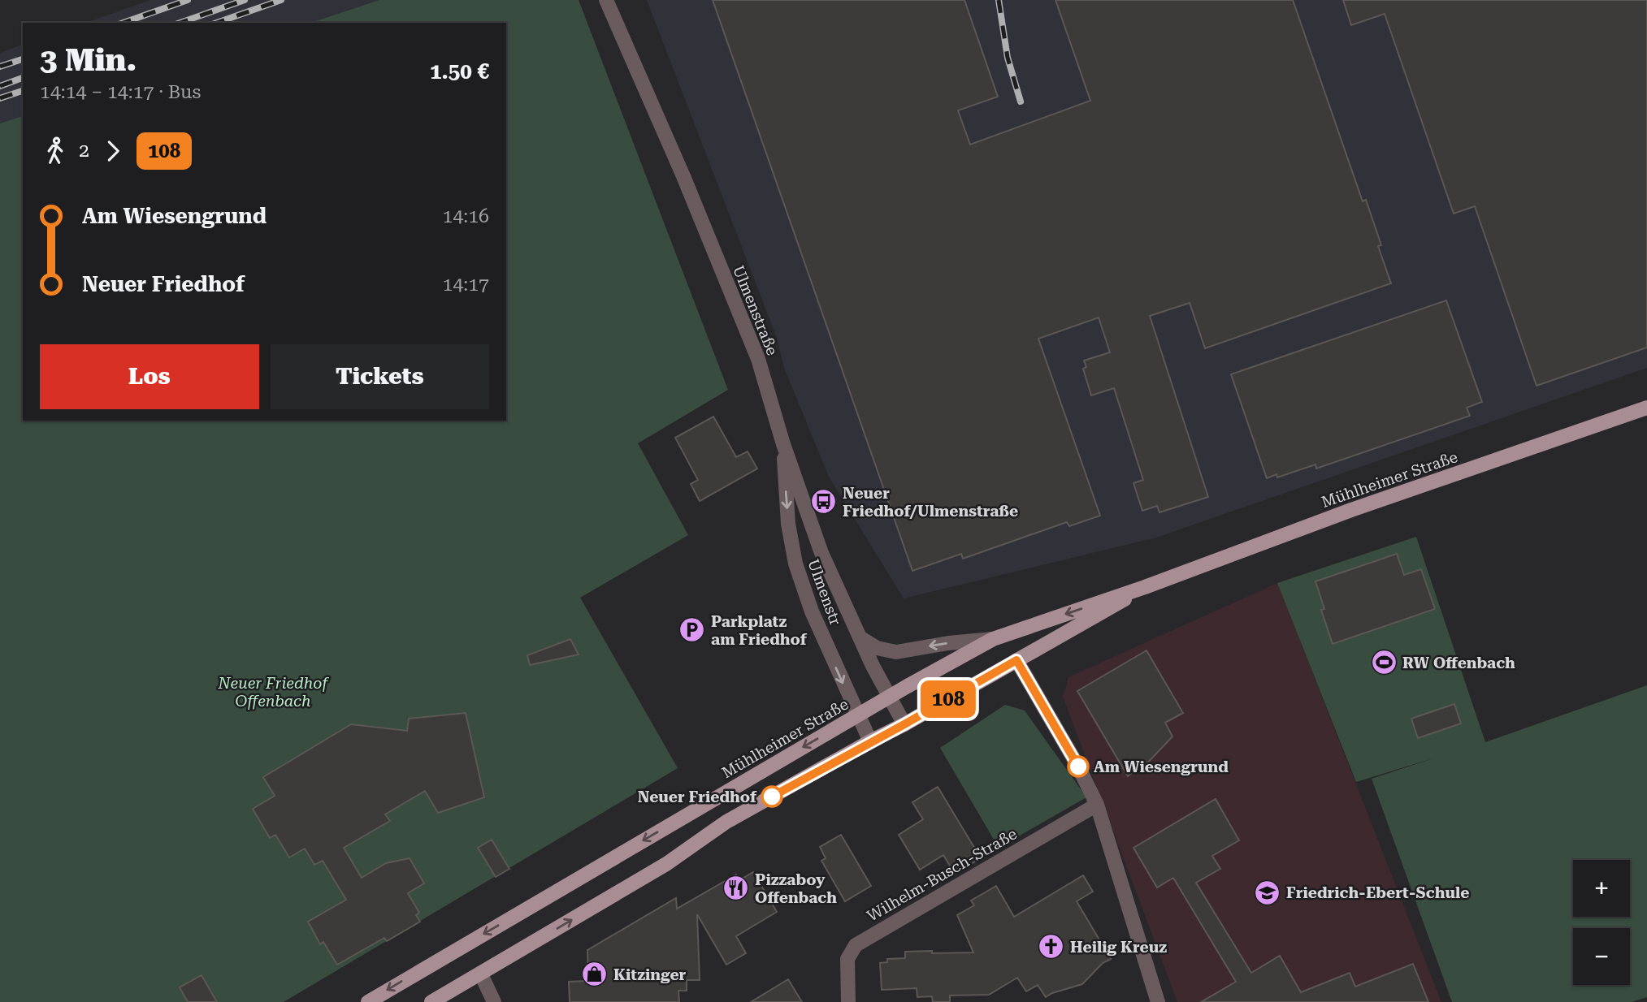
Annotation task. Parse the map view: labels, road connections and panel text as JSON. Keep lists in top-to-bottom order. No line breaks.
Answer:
{"streets":{"main road":["Mühlheimer Straße"],"street":["Ulmenstraße","Ulmenstr","Wilhelm-Busch-Straße"]},"crossings":[["Ulmenstraße","Mühlheimer Straße"],["Ulmenstraße","Ulmenstr"],["Mühlheimer Straße","Ulmenstr"]],"one_way":["Ulmenstr"],"parks":["Neuer Friedhof Offenbach"],"places":{"bus stop":["Neuer Friedhof/Ulmenstraße"],"parking":["Parkplatz am Friedhof"],"sports":["RW Offenbach"],"other":["Am Wiesengrund","Neuer Friedhof"],"restaurant":["Pizzaboy Offenbach"],"school or university":["Friedrich-Ebert-Schule"],"church":["Heilig Kreuz"],"shop":["Kitzinger"]},"lines":["bus line 108"],"page":{"on_map":"108","heading":["3 Min.","14:14 – 14:17 · Bus","1.50 €"],"legs":["2","108"],"list":[{"name":"Am Wiesengrund","value":"14:16"},{"name":"Neuer Friedhof","value":"14:17"}],"buttons":["Los","Tickets"],"map_buttons":["+","−"]}}
